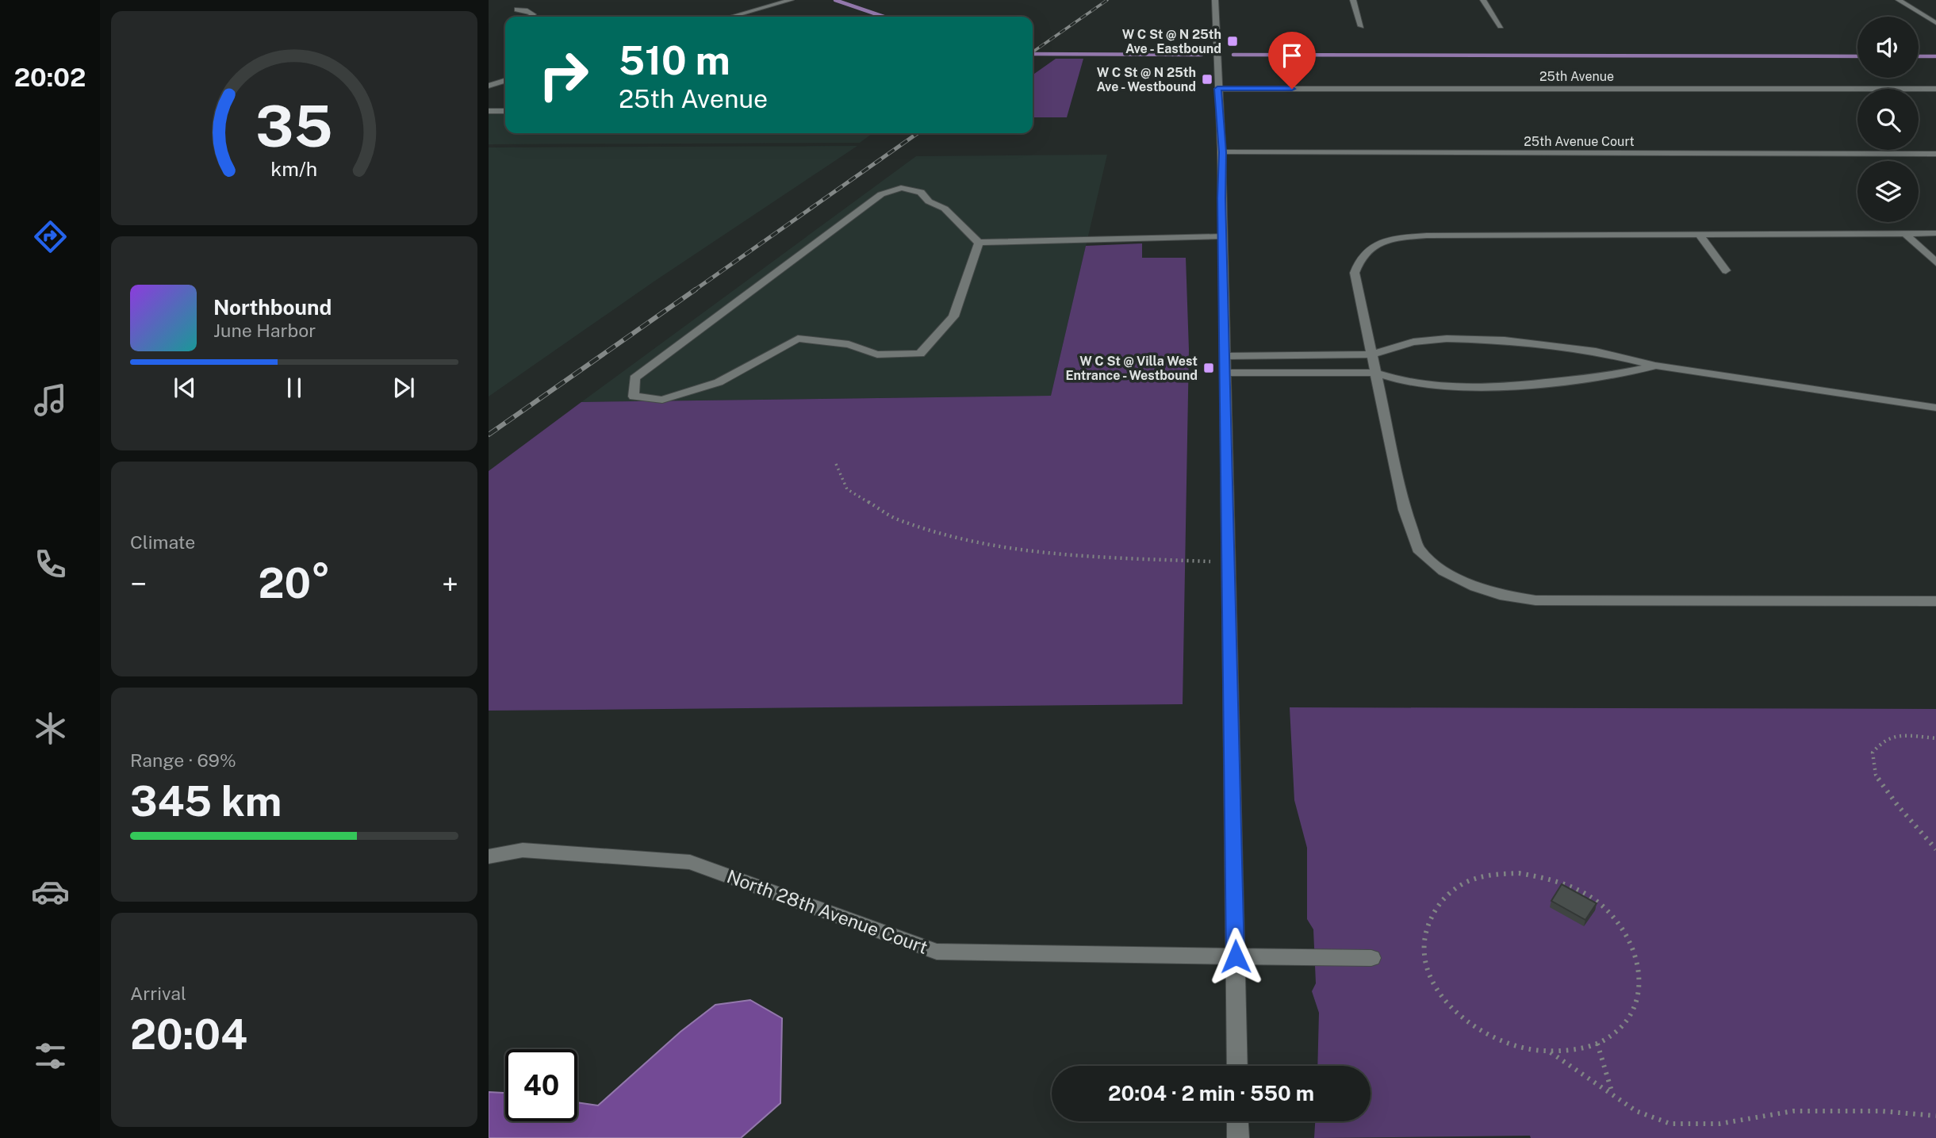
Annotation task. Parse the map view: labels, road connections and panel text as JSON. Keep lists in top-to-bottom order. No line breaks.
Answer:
{"streets":{"street":["25th Avenue","25th Avenue Court","North 28th Avenue Court"]},"places":{"transit":["W C St @ N 25th Ave - Eastbound","W C St @ N 25th Ave - Westbound","W C St @ Villa West Entrance - Westbound"]},"page":{"tabs":"20:02","turn":["510 m","25th Avenue"],"song":["Northbound","June Harbor"],"tile":["Climate",["Range · 69%","345 km"],["Arrival","20:04"]],"heat":["−","20°","+"],"limit":"40","trip":"20:04 · 2 min · 550 m","gauge":["35","km/h"]}}
